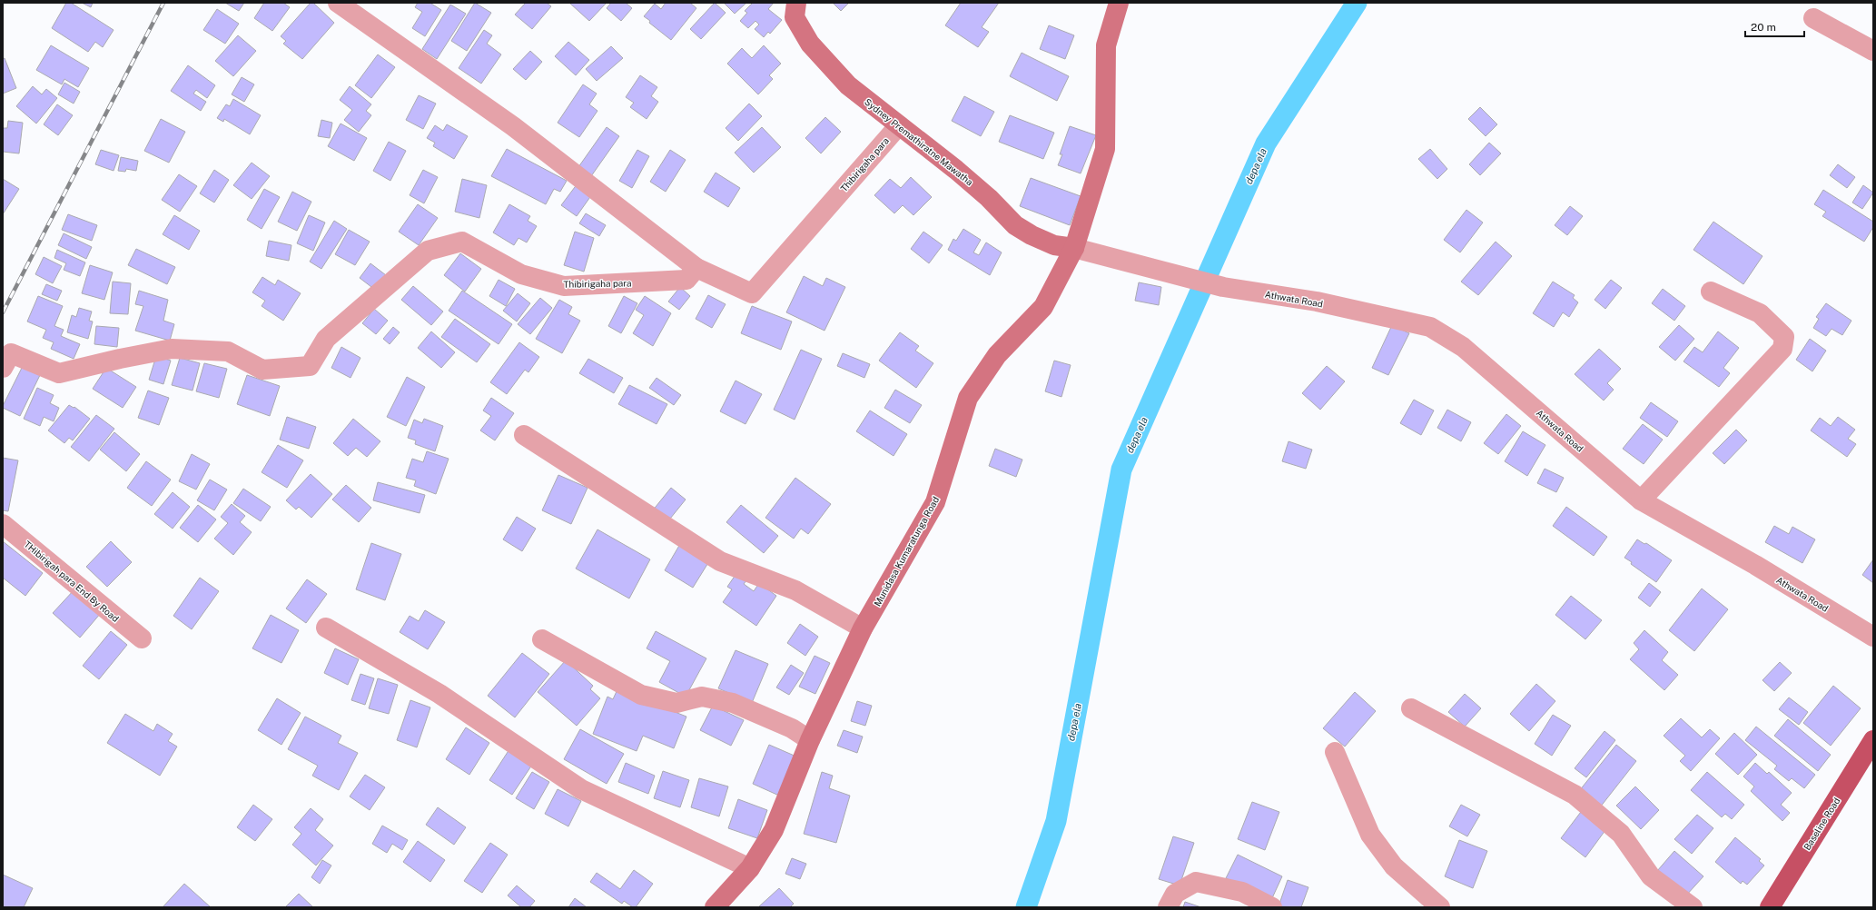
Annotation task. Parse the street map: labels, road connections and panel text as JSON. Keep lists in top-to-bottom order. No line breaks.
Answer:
{"streets":{"main road":["Baseline Road"],"street":["Sydney Premathiratne Mawatha","Thibirigaha para","Athwata Road","Munidasa Kumaratunga Road","THibirigah para End By Road"]},"crossings":[["Sydney Premathiratne Mawatha","Thibirigaha para"],["Sydney Premathiratne Mawatha","Athwata Road"],["Sydney Premathiratne Mawatha","Munidasa Kumaratunga Road"],["Athwata Road","Munidasa Kumaratunga Road"]],"water":["depa ela"],"scale_bar":"20 m"}
